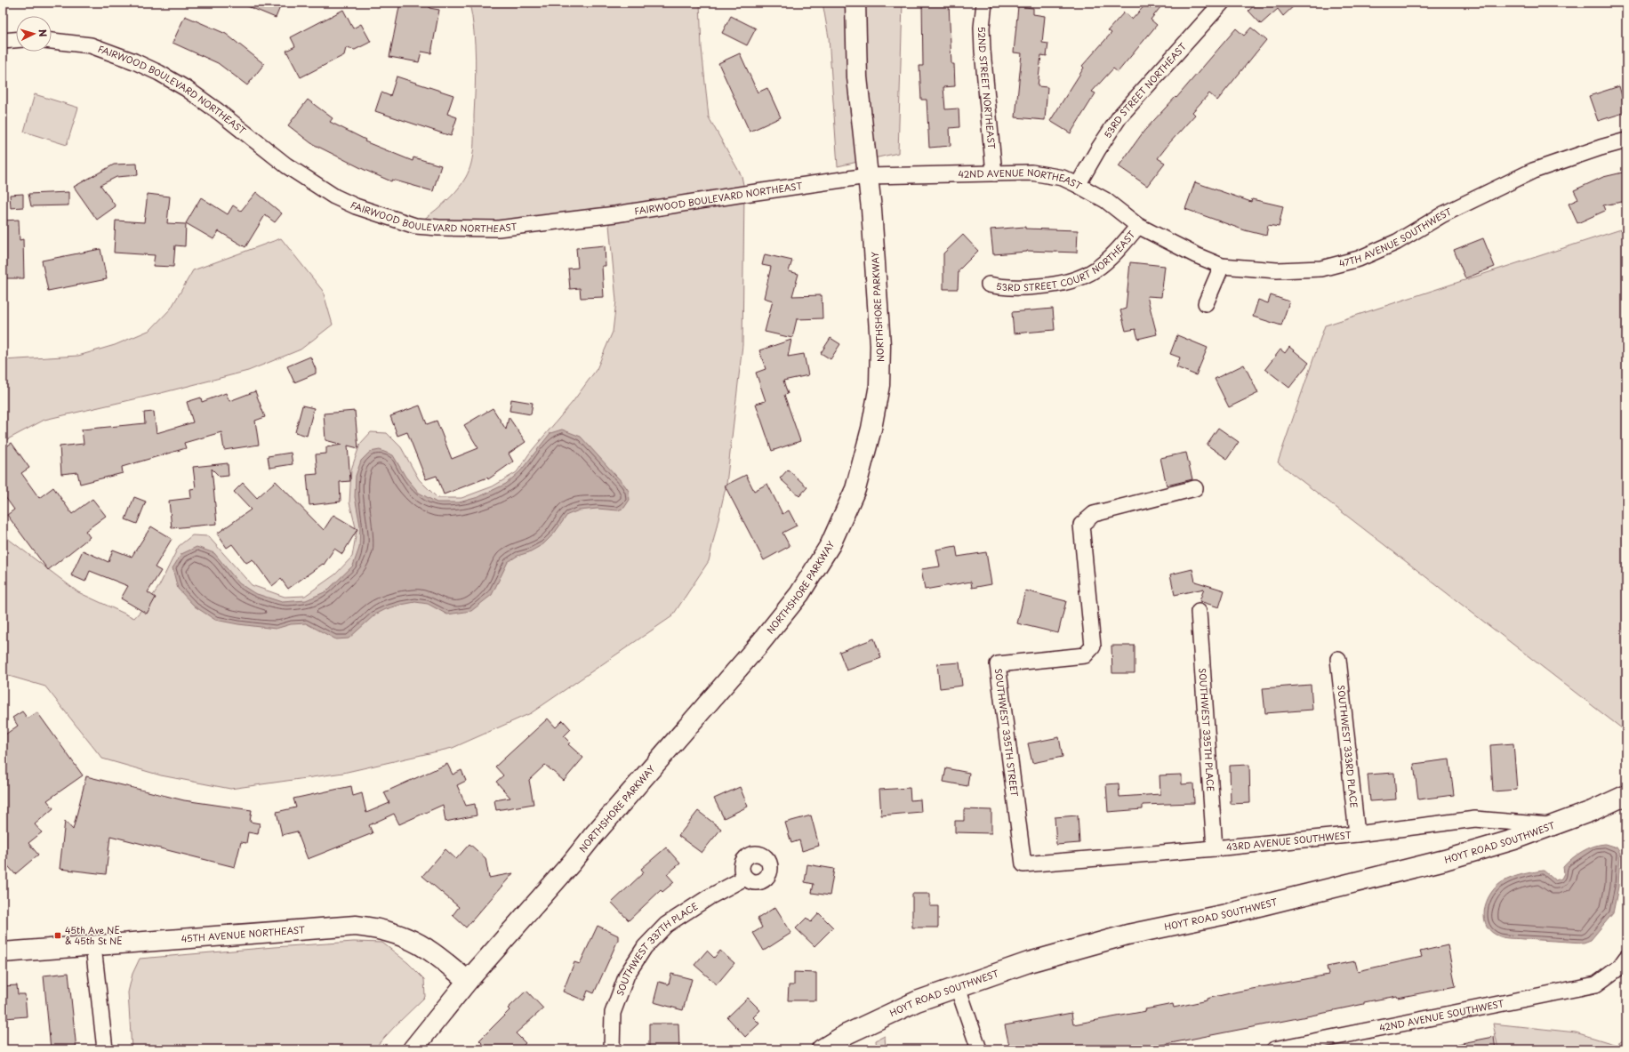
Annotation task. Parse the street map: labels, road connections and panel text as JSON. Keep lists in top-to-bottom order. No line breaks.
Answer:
{"streets":{"street":["52ND STREET NORTHEAST","FAIRWOOD BOULEVARD NORTHEAST","53RD STREET NORTHEAST","42ND AVENUE NORTHEAST","47TH AVENUE SOUTHWEST","53RD STREET COURT NORTHEAST","NORTHSHORE PARKWAY","SOUTHWEST 335TH PLACE","SOUTHWEST 335TH STREET","SOUTHWEST 333RD PLACE","43RD AVENUE SOUTHWEST","HOYT ROAD SOUTHWEST","45TH AVENUE NORTHEAST","SOUTHWEST 337TH PLACE","42ND AVENUE SOUTHWEST"]},"crossings":[["52ND STREET NORTHEAST","42ND AVENUE NORTHEAST"],["FAIRWOOD BOULEVARD NORTHEAST","42ND AVENUE NORTHEAST"],["FAIRWOOD BOULEVARD NORTHEAST","NORTHSHORE PARKWAY"],["53RD STREET NORTHEAST","42ND AVENUE NORTHEAST"],["42ND AVENUE NORTHEAST","47TH AVENUE SOUTHWEST"],["42ND AVENUE NORTHEAST","53RD STREET COURT NORTHEAST"],["42ND AVENUE NORTHEAST","NORTHSHORE PARKWAY"],["NORTHSHORE PARKWAY","45TH AVENUE NORTHEAST"],["SOUTHWEST 335TH PLACE","43RD AVENUE SOUTHWEST"],["SOUTHWEST 335TH STREET","43RD AVENUE SOUTHWEST"],["SOUTHWEST 333RD PLACE","43RD AVENUE SOUTHWEST"],["43RD AVENUE SOUTHWEST","HOYT ROAD SOUTHWEST"]],"places":{"transit":["45th Ave NE & 45th St NE"]},"north":"right"}
